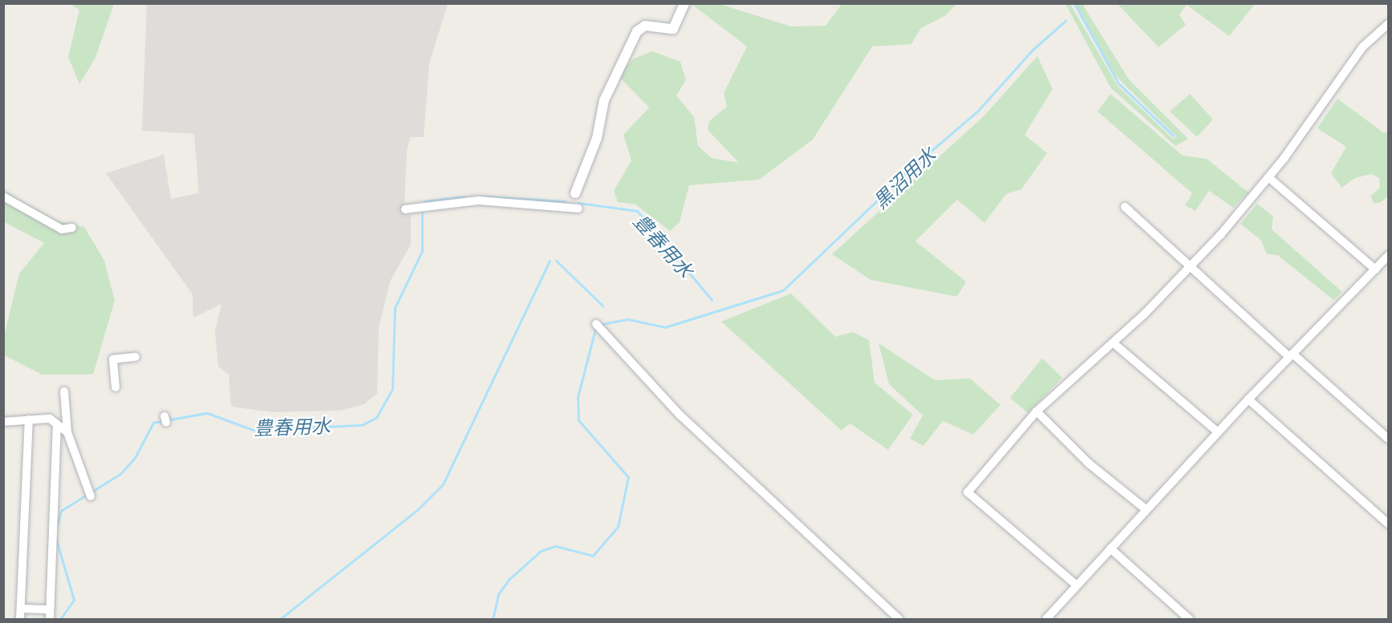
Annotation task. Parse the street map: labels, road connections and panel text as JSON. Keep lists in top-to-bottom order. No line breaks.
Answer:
{"water":["黒沼用水","豊春用水"]}
